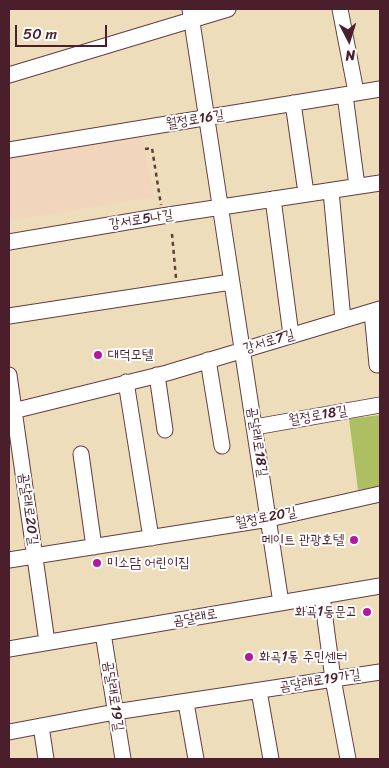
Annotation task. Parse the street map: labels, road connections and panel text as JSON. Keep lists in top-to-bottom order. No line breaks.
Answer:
{"streets":{"street":["월정로16길","강서로5나길","강서로7길","월정로18길","곰달래로18길","곰달래로20길","월정로20길","곰달래로","곰달래로19가길","곰달래로19길"]},"crossings":[["월정로16길","곰달래로18길"],["강서로5나길","곰달래로18길"],["강서로7길","곰달래로18길"],["강서로7길","곰달래로20길"],["월정로18길","곰달래로18길"],["곰달래로18길","월정로20길"],["곰달래로18길","곰달래로"],["곰달래로20길","월정로20길"],["곰달래로20길","곰달래로"],["곰달래로","곰달래로19길"],["곰달래로19가길","곰달래로19길"]],"places":["대덕모텔","메이트 관광호텔","미소담 어린이집","화곡1동문고","화곡1동 주민센터"],"scale_bar":"50 m","north":"bottom"}
